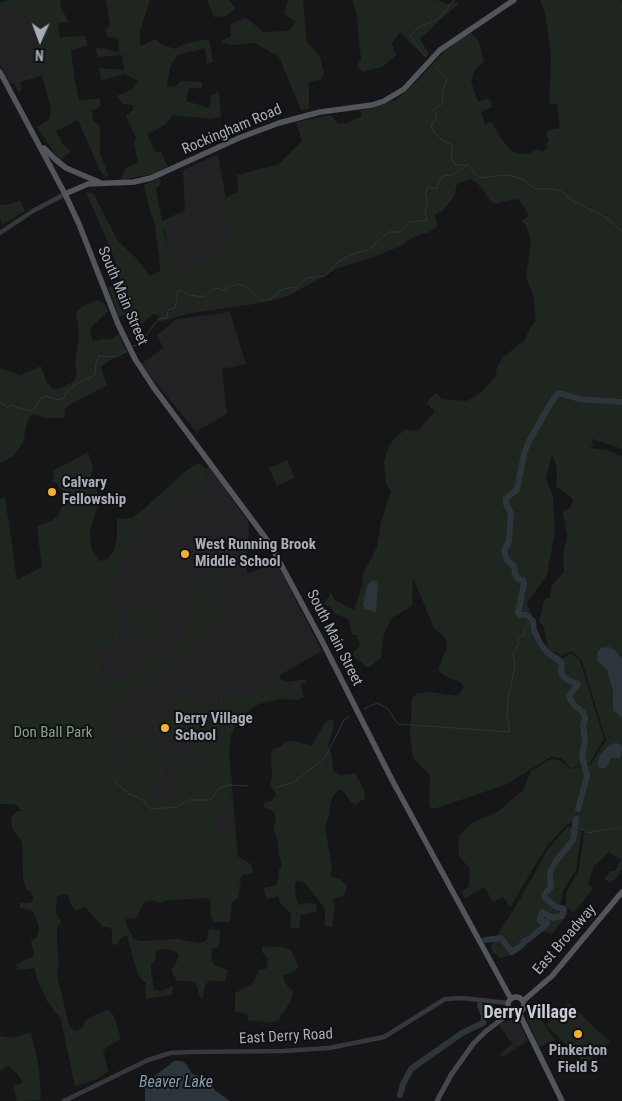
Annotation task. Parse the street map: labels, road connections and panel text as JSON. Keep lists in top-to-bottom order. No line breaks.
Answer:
{"streets":{"main road":["Rockingham Road","South Main Street","East Broadway"],"street":["East Derry Road"]},"crossings":[["Rockingham Road","South Main Street"],["South Main Street","East Broadway"],["South Main Street","East Derry Road"],["East Broadway","East Derry Road"]],"districts":["Derry Village"],"water":["Beaver Lake"],"parks":["Don Ball Park"],"places":["Calvary Fellowship","West Running Brook Middle School","Derry Village School","Pinkerton Field 5"],"north":"bottom"}
